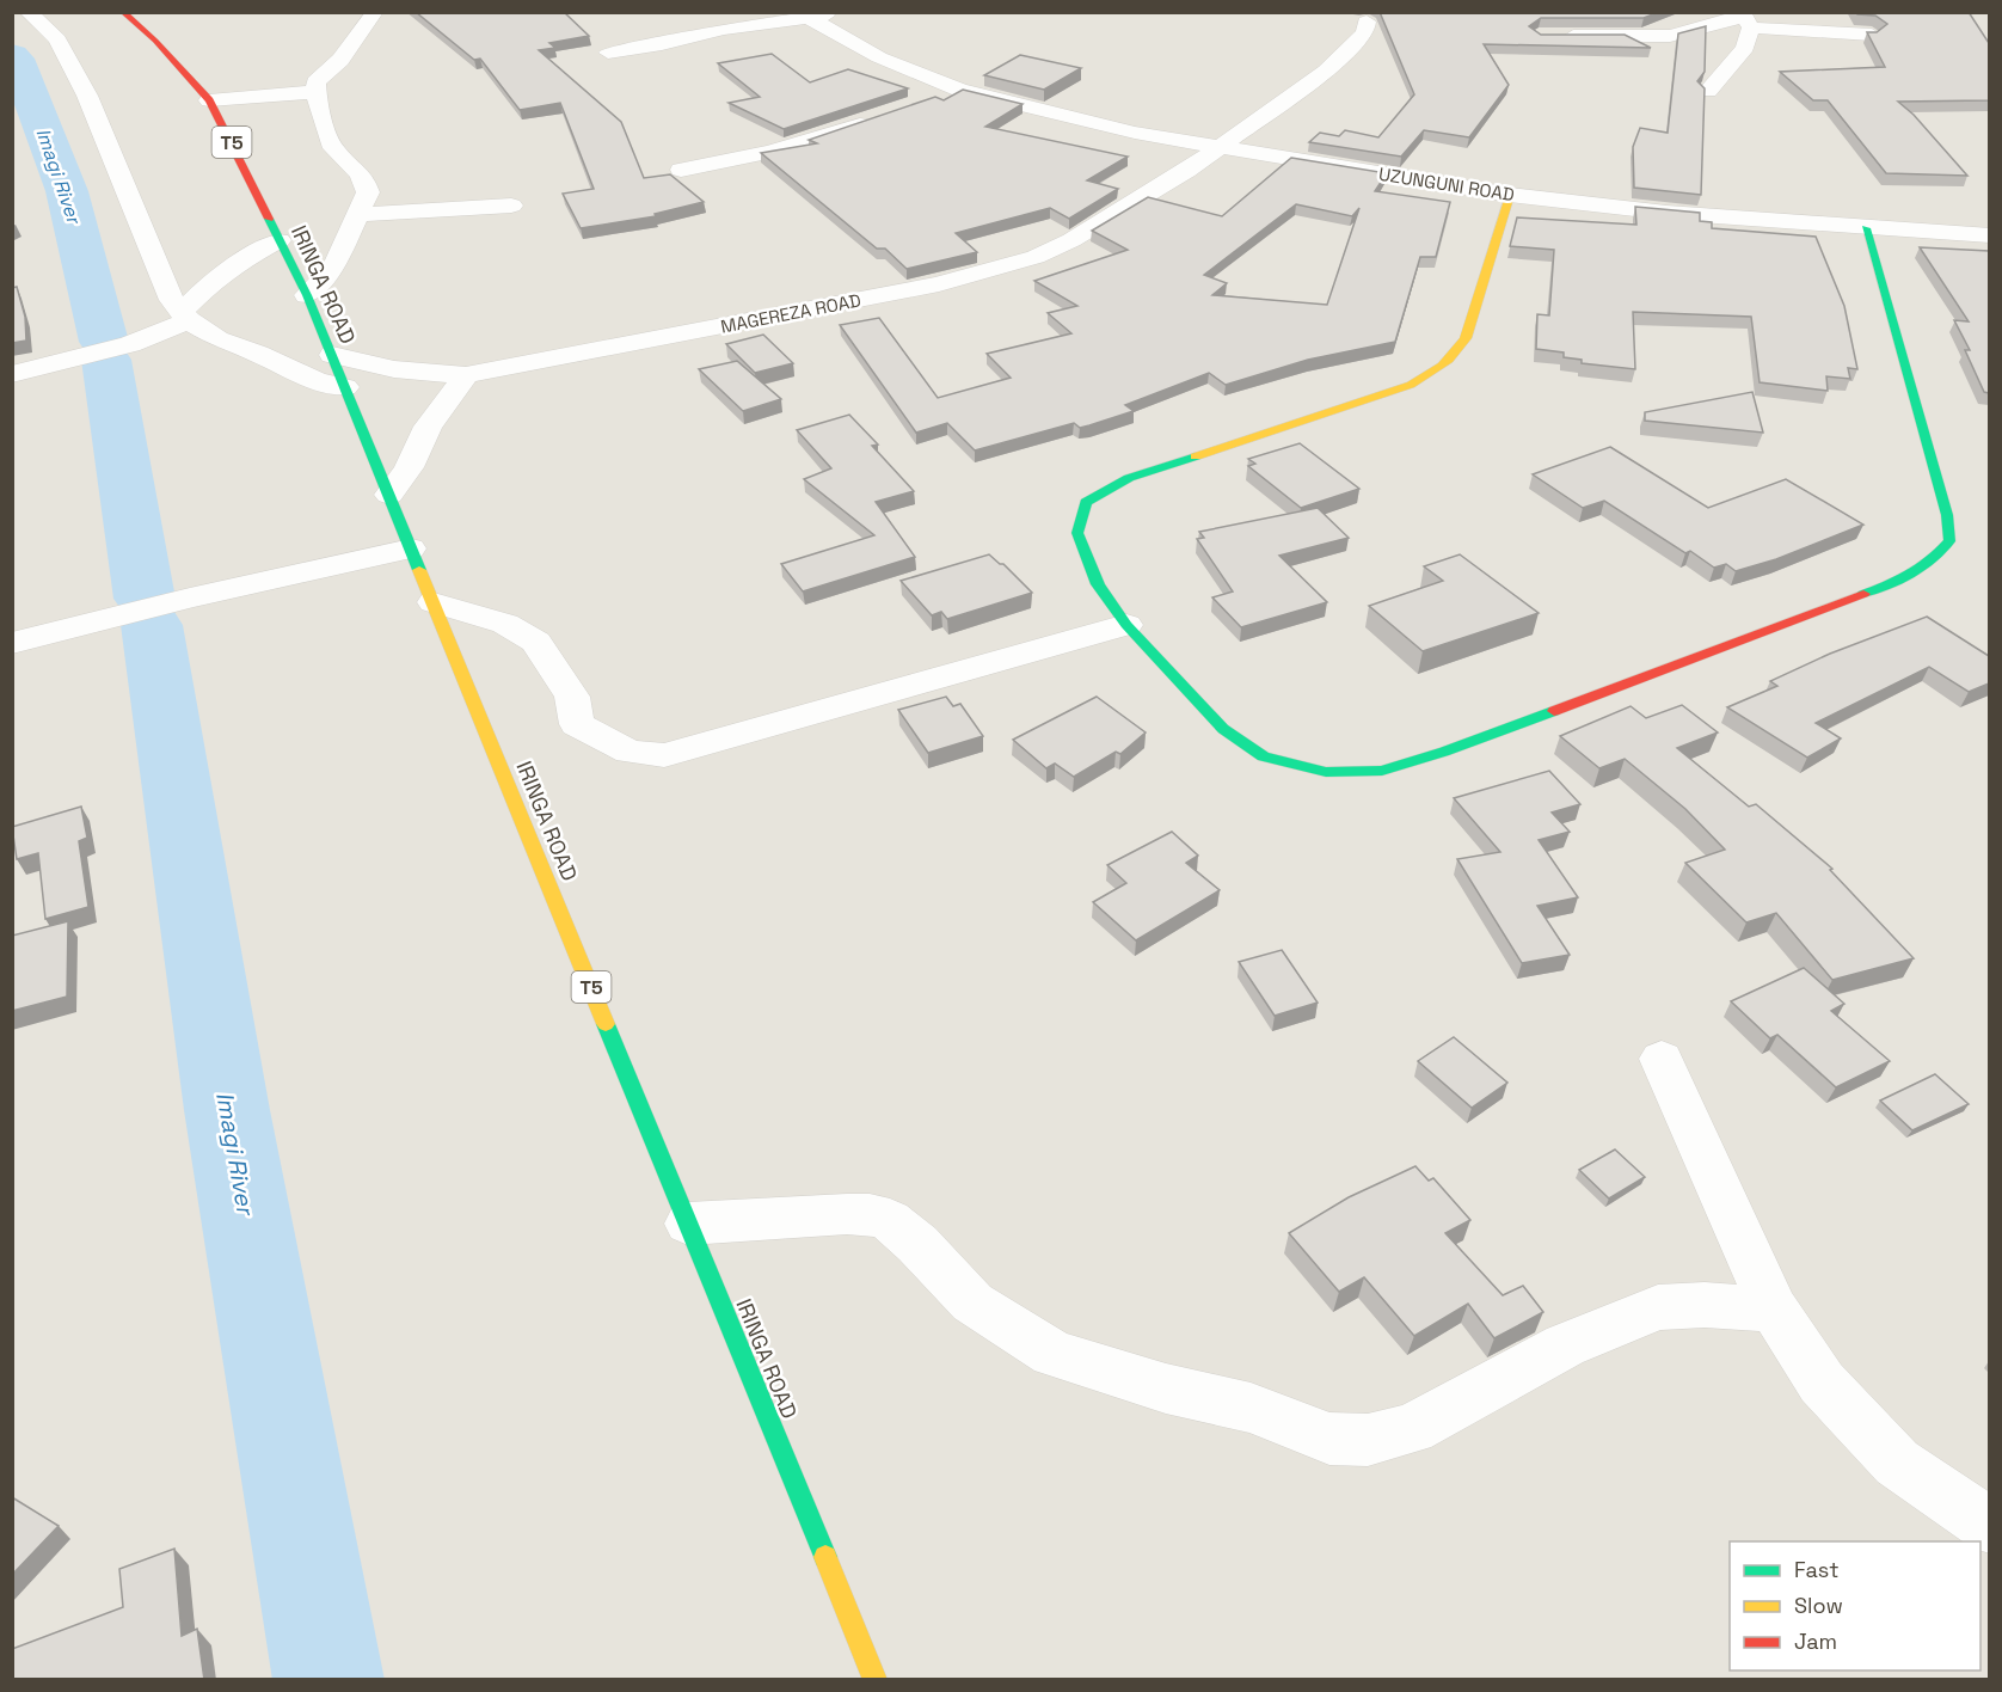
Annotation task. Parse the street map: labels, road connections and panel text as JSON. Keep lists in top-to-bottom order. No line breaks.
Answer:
{"streets":{"main road":["T5","IRINGA ROAD"],"street":["UZUNGUNI ROAD","MAGEREZA ROAD"]},"crossings":[["UZUNGUNI ROAD","MAGEREZA ROAD"],["IRINGA ROAD","MAGEREZA ROAD"]],"water":["Imagi River"],"legend":["Fast","Slow","Jam"]}
